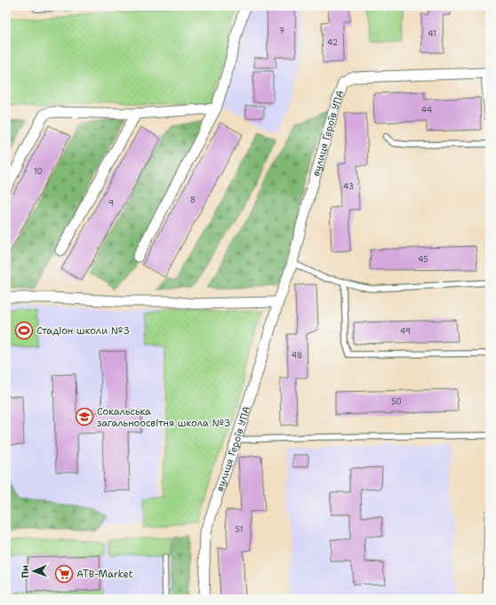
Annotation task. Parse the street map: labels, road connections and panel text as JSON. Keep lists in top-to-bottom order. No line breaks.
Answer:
{"streets":{"street":["вулиця Героїв УПА"]},"places":{"sports":["Стадіон школи №3"],"school or university":["Сокальська загальноосвітня школа №3"],"supermarket":["ATB-Market"]},"house_numbers":["7","41","42","44","10","43","8","9","45","49","48","50","51"],"north":"left"}
